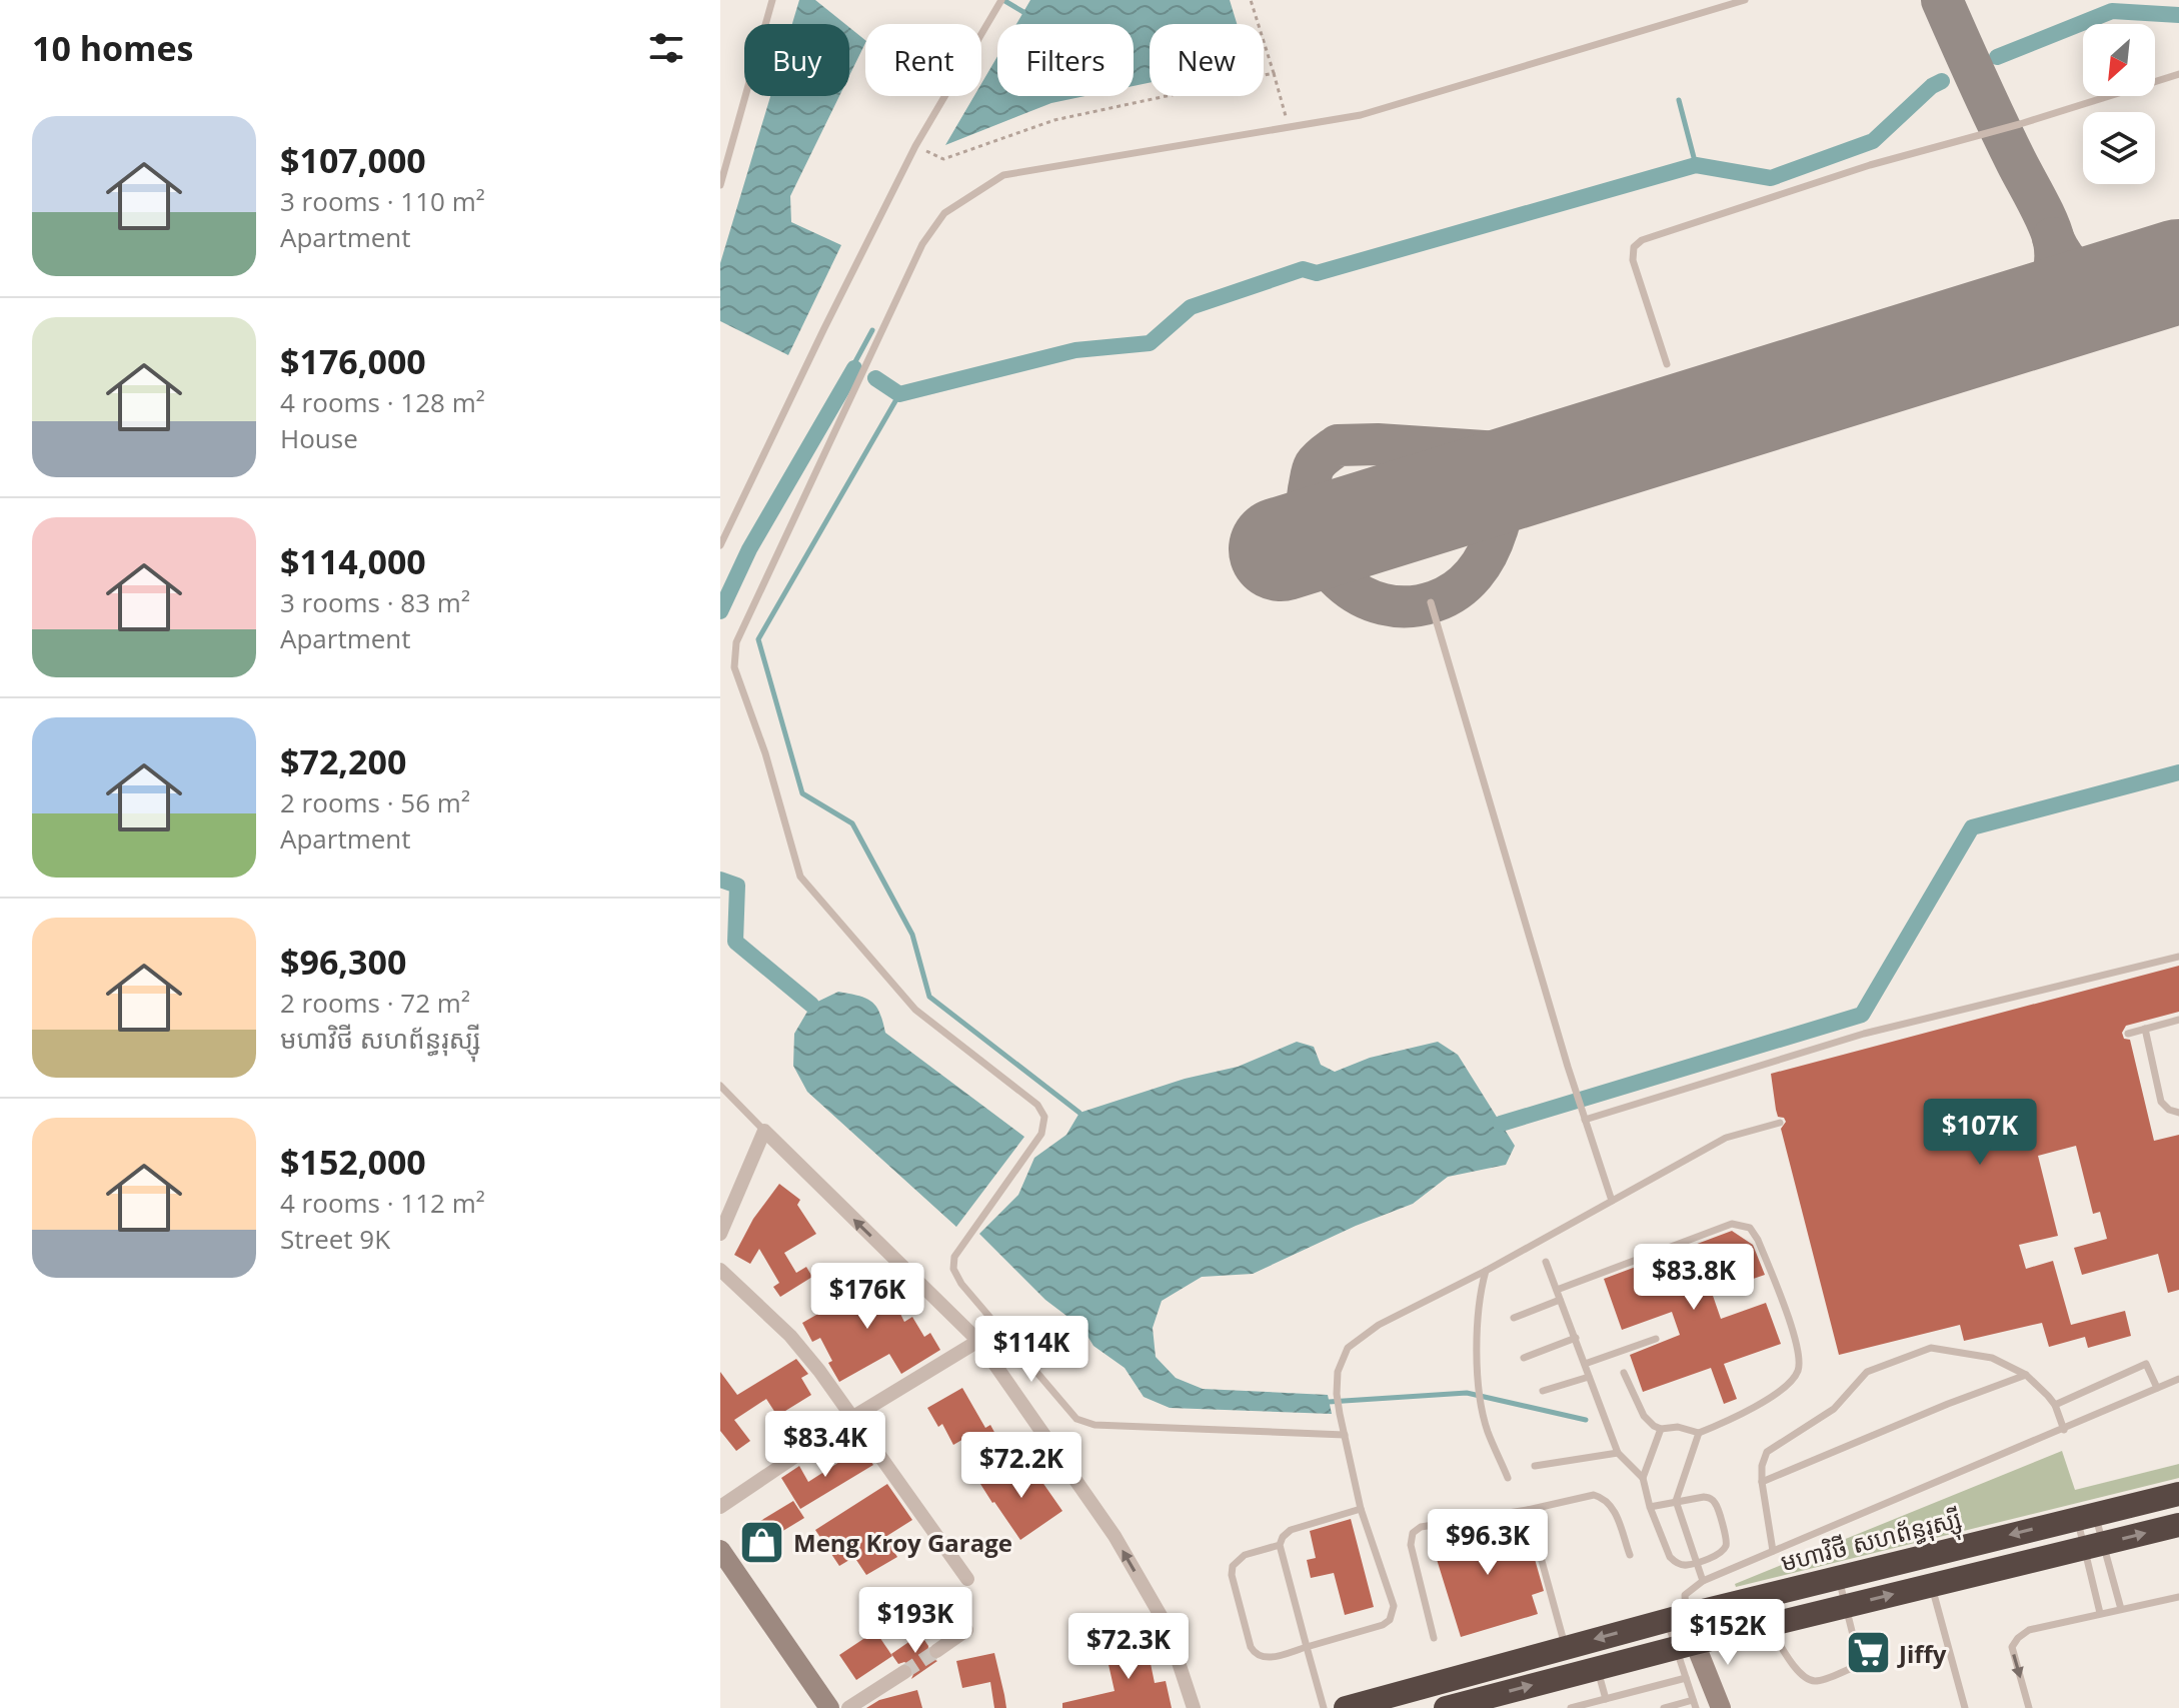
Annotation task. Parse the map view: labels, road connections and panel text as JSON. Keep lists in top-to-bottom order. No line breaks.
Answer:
{"streets":{"highway":["មហាវិថី សហព័ន្ធរុស្ស៊ី"]},"places":{"shop":["Meng Kroy Garage"],"supermarket":["Jiffy"]},"north":"bottom left","page":{"heading":"10 homes","chip":["Buy","Rent","Filters","New"],"list":[{"name":"$107,000","note":"3 rooms · 110 m² · Apartment"},{"name":"$176,000","note":"4 rooms · 128 m² · House"},{"name":"$114,000","note":"3 rooms · 83 m² · Apartment"},{"name":"$72,200","note":"2 rooms · 56 m² · Apartment"},{"name":"$96,300","note":"2 rooms · 72 m² · មហាវិថី សហព័ន្ធរុស្ស៊ី"},{"name":"$152,000","note":"4 rooms · 112 m² · Street 9K"}],"price":["$107K","$83.8K","$176K","$114K","$83.4K","$72.2K","$96.3K","$193K","$152K","$72.3K"]}}
